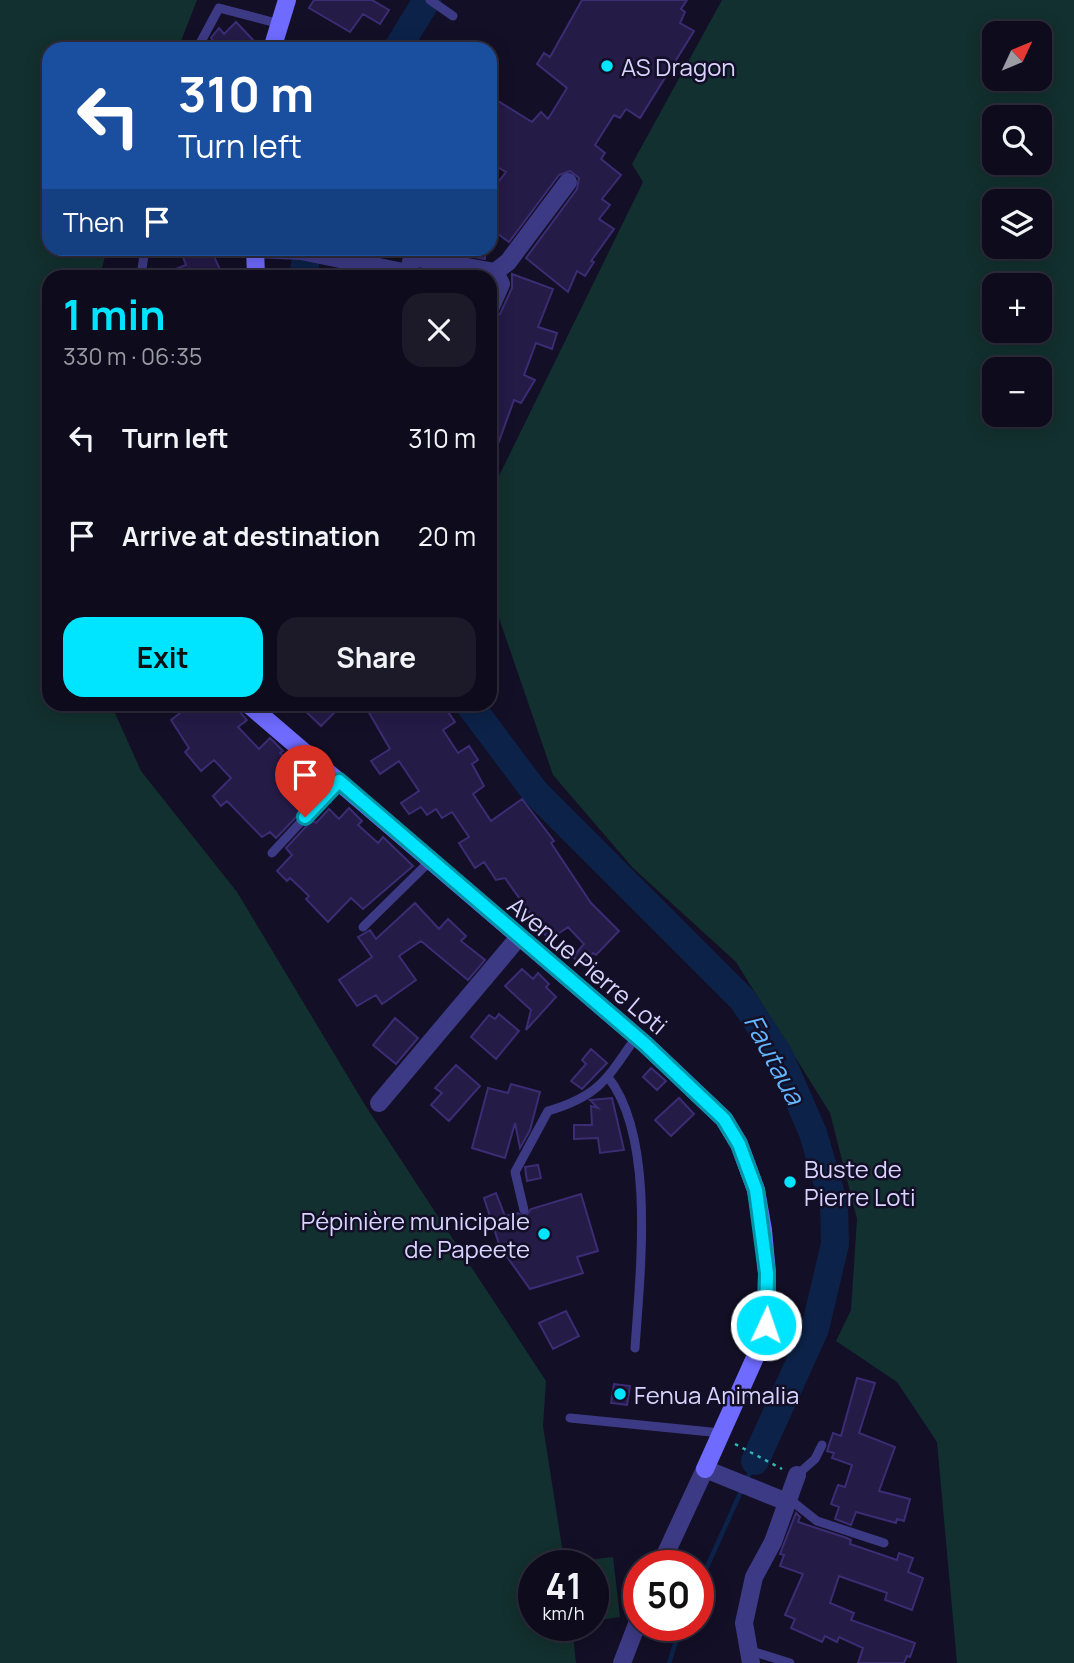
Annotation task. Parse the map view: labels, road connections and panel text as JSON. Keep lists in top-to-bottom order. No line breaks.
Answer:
{"streets":{"main road":["Avenue Pierre Loti"]},"water":["Fautaua"],"places":["AS Dragon","Buste de Pierre Loti","Pépinière municipale de Papeete","Fenua Animalia"],"north":"top right","page":{"map_buttons":["+","−"],"turn":["310 m","Turn left"],"then":"Then","heading":["1 min","330 m · 06:35"],"list":[{"name":"Turn left","value":"310 m"},{"name":"Arrive at destination","value":"20 m"}],"buttons":["Exit","Share"],"speed":"41 km/h","limit":"50"}}
